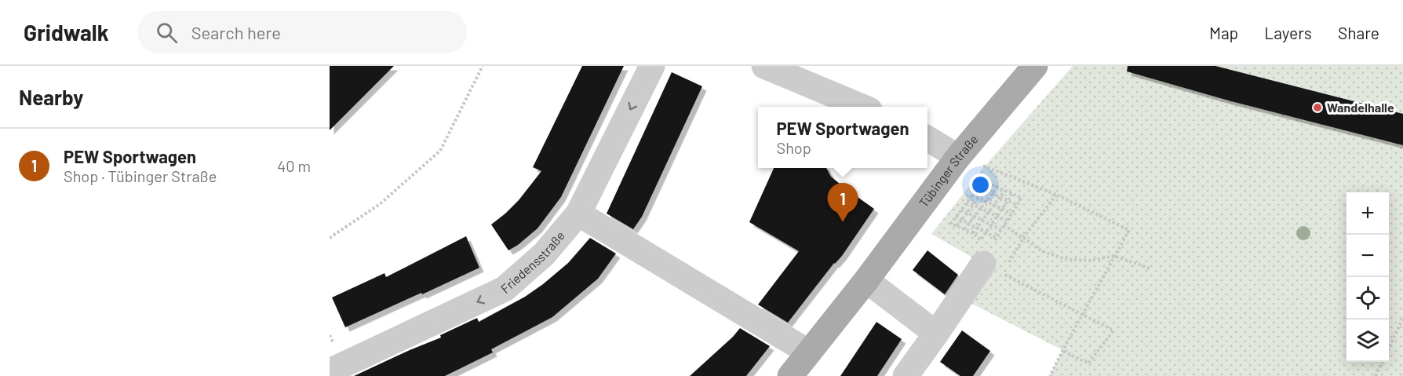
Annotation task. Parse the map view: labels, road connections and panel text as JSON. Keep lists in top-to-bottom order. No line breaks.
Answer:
{"streets":{"main road":["Tübinger Straße"],"street":["Friedensstraße"]},"one_way":["Friedensstraße"],"places":["Wandelhalle"],"page":{"header":"Gridwalk","search":"Search here","nav":["Map","Layers","Share"],"heading":"Nearby","popup":["PEW Sportwagen","Shop"],"list":[{"mark":"1","name":"PEW Sportwagen","note":"Shop · Tübinger Straße","value":"40 m"}],"pins":"1","map_buttons":["+","−"]}}
